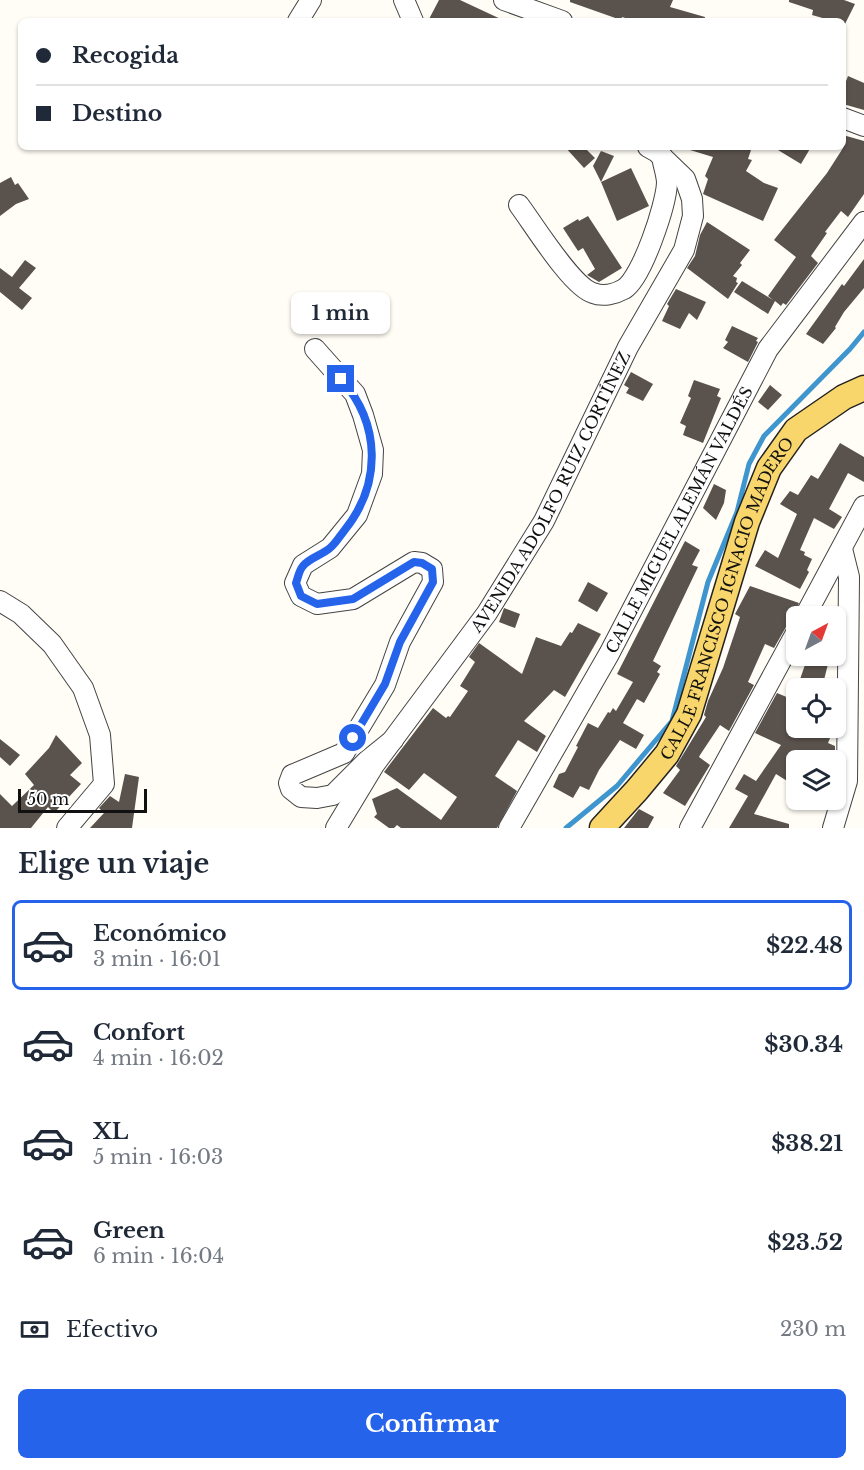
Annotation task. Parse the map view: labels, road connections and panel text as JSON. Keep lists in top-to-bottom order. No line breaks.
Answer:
{"streets":{"main road":["CALLE FRANCISCO IGNACIO MADERO"],"street":["AVENIDA ADOLFO RUIZ CORTÍNEZ","CALLE MIGUEL ALEMÁN VALDÉS"]},"scale_bar":"50 m","north":"top right","page":{"banner":["Recogida","Destino"],"bubble":"1 min","scale":"50 m","heading":"Elige un viaje","list":[{"name":"Económico","note":"3 min · 16:01","value":"$22.48"},{"name":"Confort","note":"4 min · 16:02","value":"$30.34"},{"name":"XL","note":"5 min · 16:03","value":"$38.21"},{"name":"Green","note":"6 min · 16:04","value":"$23.52"}],"pay":["Efectivo","230 m"],"buttons":"Confirmar"}}
